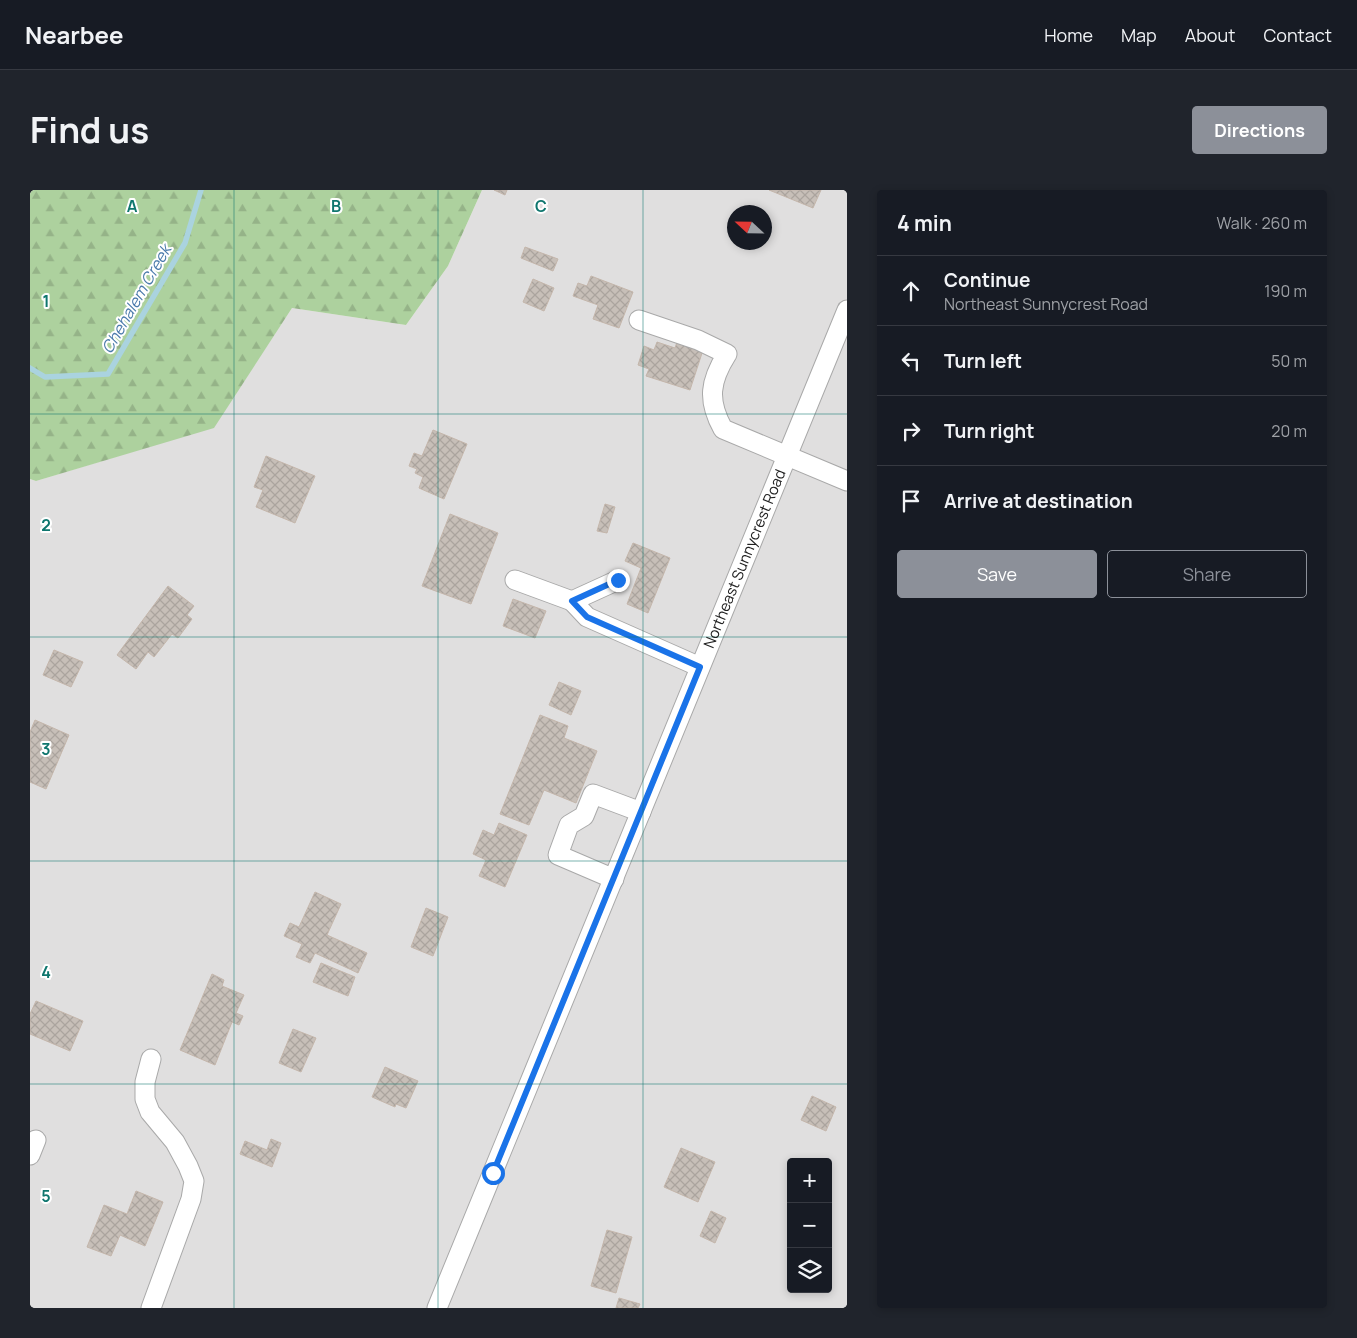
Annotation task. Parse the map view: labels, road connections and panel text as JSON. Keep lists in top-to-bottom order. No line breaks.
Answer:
{"streets":{"street":["Northeast Sunnycrest Road"]},"water":["Chehalem Creek"],"north":"left","page":{"header":"Nearbee","nav":["Home","Map","About","Contact"],"title":"Find us","buttons":["Directions",["Save","Share"]],"heading":["4 min","Walk · 260 m"],"list":[["Continue","Northeast Sunnycrest Road","190 m"],["Turn left","50 m"],["Turn right","20 m"],"Arrive at destination"],"map_buttons":["+","−"]},"grid":{"columns":["A","B","C"],"rows":["1","2","3","4","5"]}}
